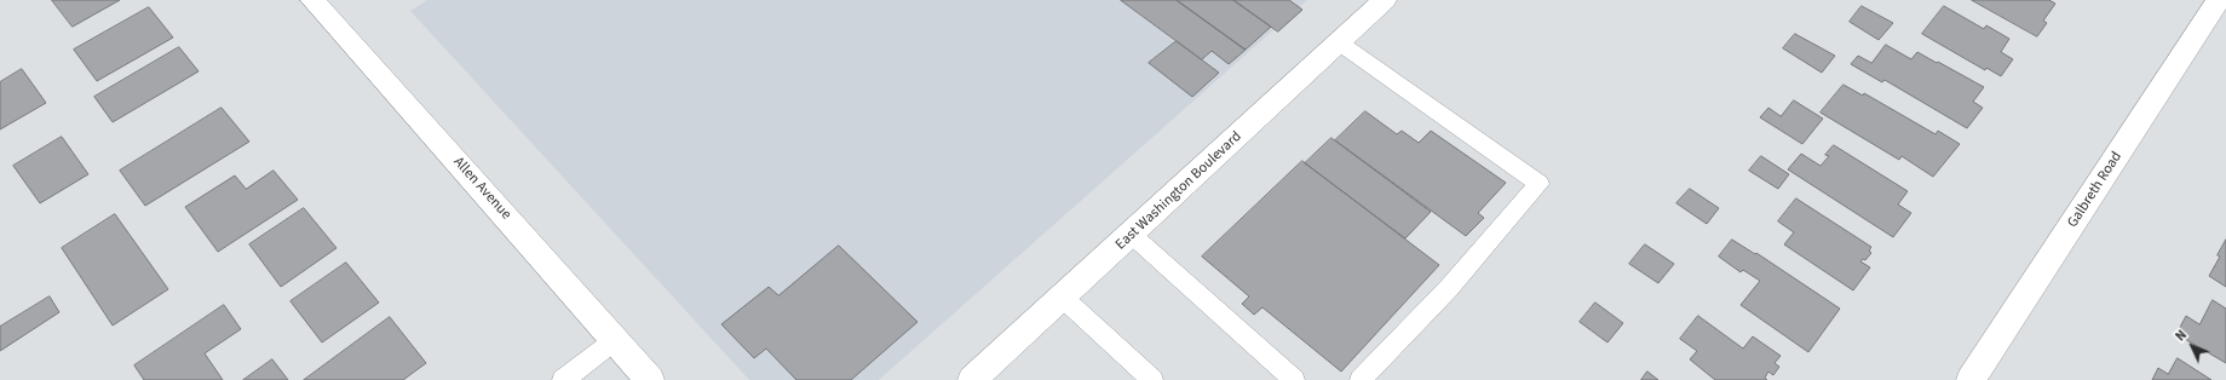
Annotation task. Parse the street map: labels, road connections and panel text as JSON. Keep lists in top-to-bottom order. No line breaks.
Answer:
{"streets":{"street":["Allen Avenue","Galbreth Road","East Washington Boulevard"]},"north":"top left"}
